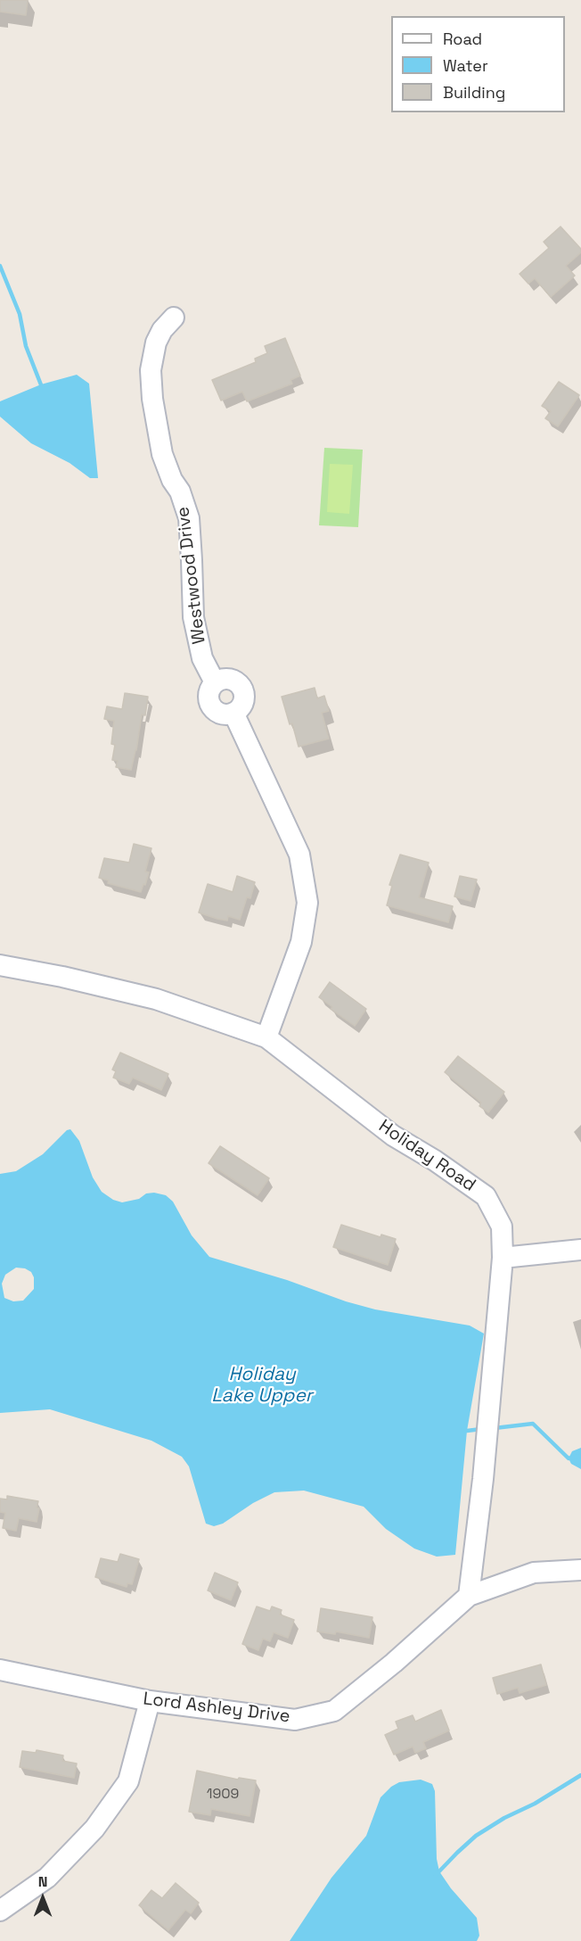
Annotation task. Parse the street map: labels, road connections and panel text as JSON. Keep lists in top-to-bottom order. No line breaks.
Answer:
{"streets":{"street":["Westwood Drive","Holiday Road","Lord Ashley Drive"]},"crossings":[["Holiday Road","Lord Ashley Drive"]],"water":["Holiday Lake Upper"],"house_numbers":["1909"],"legend":["Road","Water","Building"],"north":"top"}
